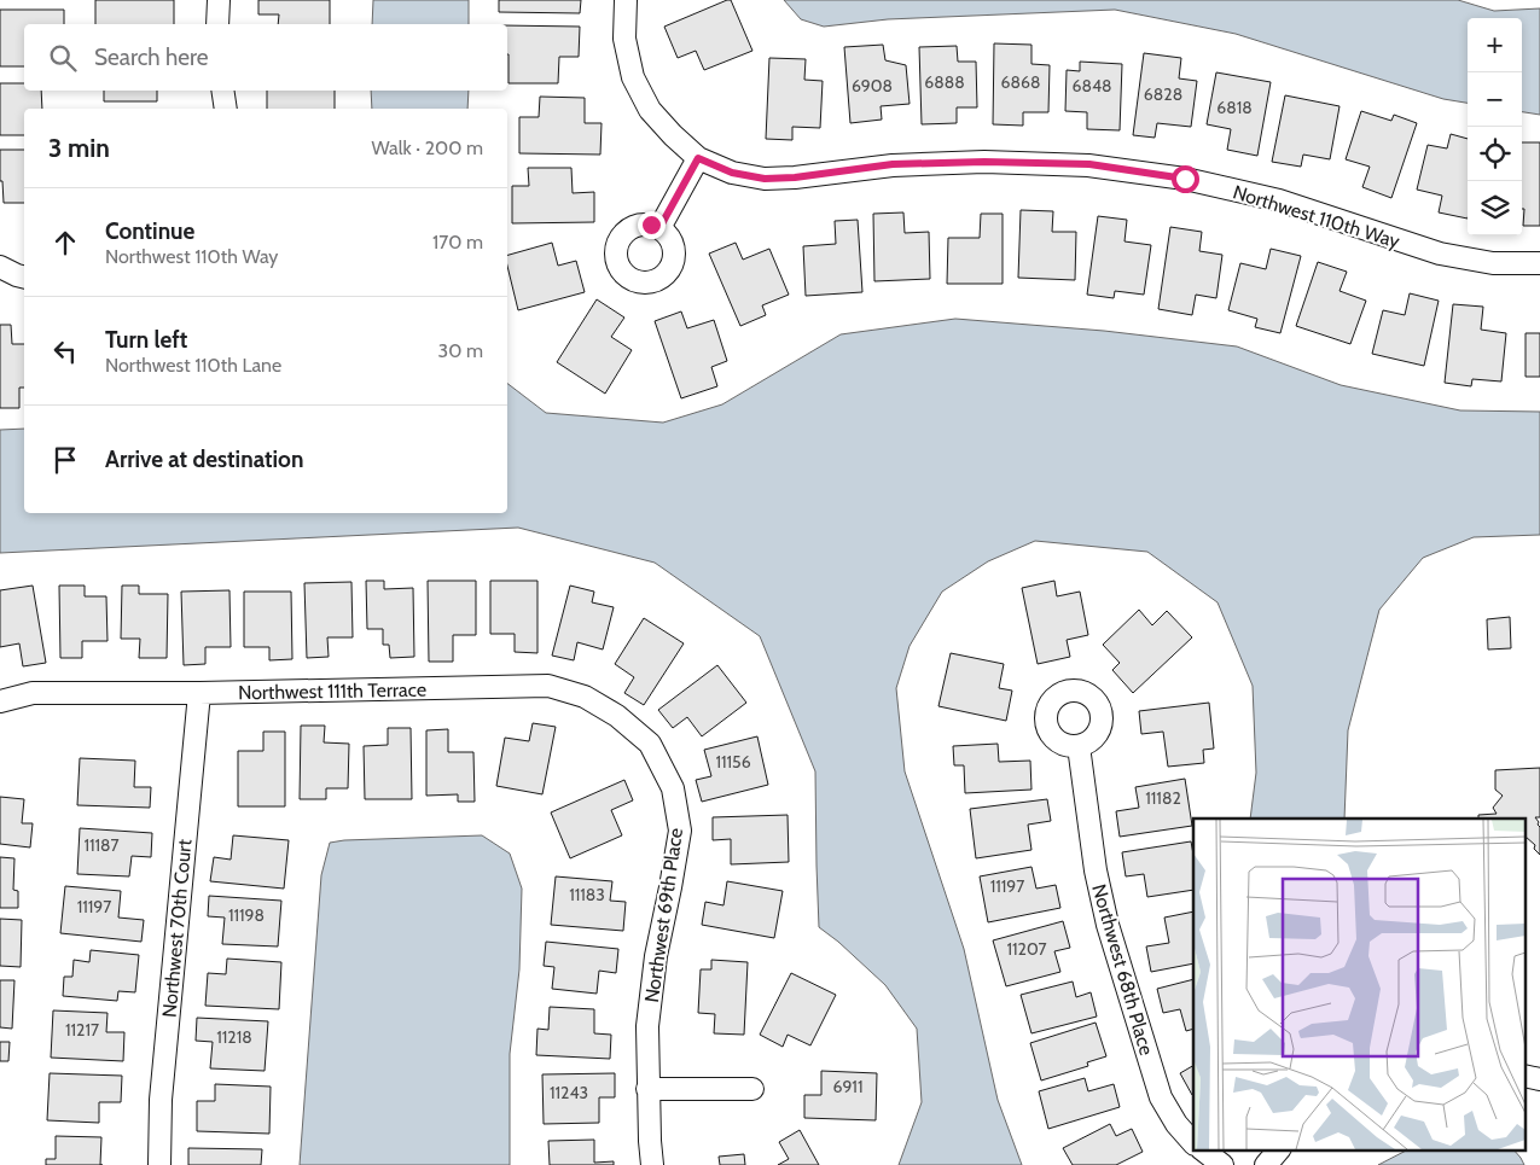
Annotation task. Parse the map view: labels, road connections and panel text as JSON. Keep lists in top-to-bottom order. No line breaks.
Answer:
{"streets":{"street":["Northwest 110th Way","Northwest 111th Terrace","Northwest 69th Place","Northwest 70th Court","Northwest 68th Place"]},"crossings":[["Northwest 111th Terrace","Northwest 69th Place"],["Northwest 111th Terrace","Northwest 70th Court"]],"house_numbers":["6888","6868","6908","6848","6828","6818","11156","11182","11187","11197","11183","11197","11198","11207","11217","11218","6911","11243"],"page":{"map_buttons":["+","−"],"search":"Search here","heading":["3 min","Walk · 200 m"],"list":[["Continue","Northwest 110th Way","170 m"],["Turn left","Northwest 110th Lane","30 m"],"Arrive at destination"]}}
